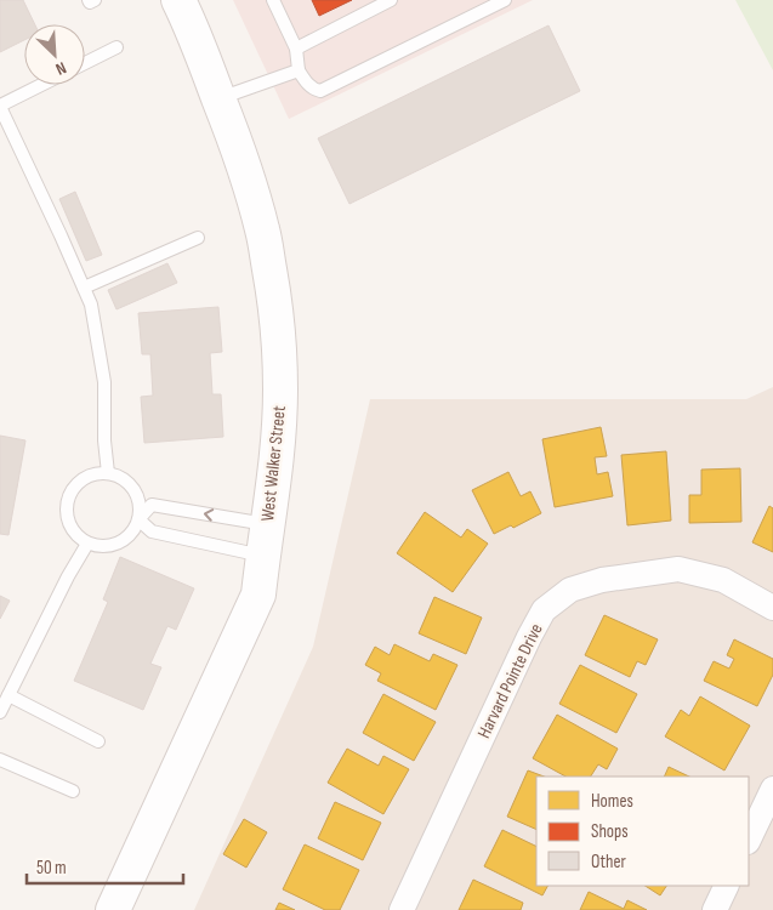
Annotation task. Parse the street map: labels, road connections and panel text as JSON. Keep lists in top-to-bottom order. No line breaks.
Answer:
{"streets":{"street":["West Walker Street","Harvard Pointe Drive"]},"legend":["Homes","Shops","Other"],"scale_bar":"50 m","north":"bottom right"}
